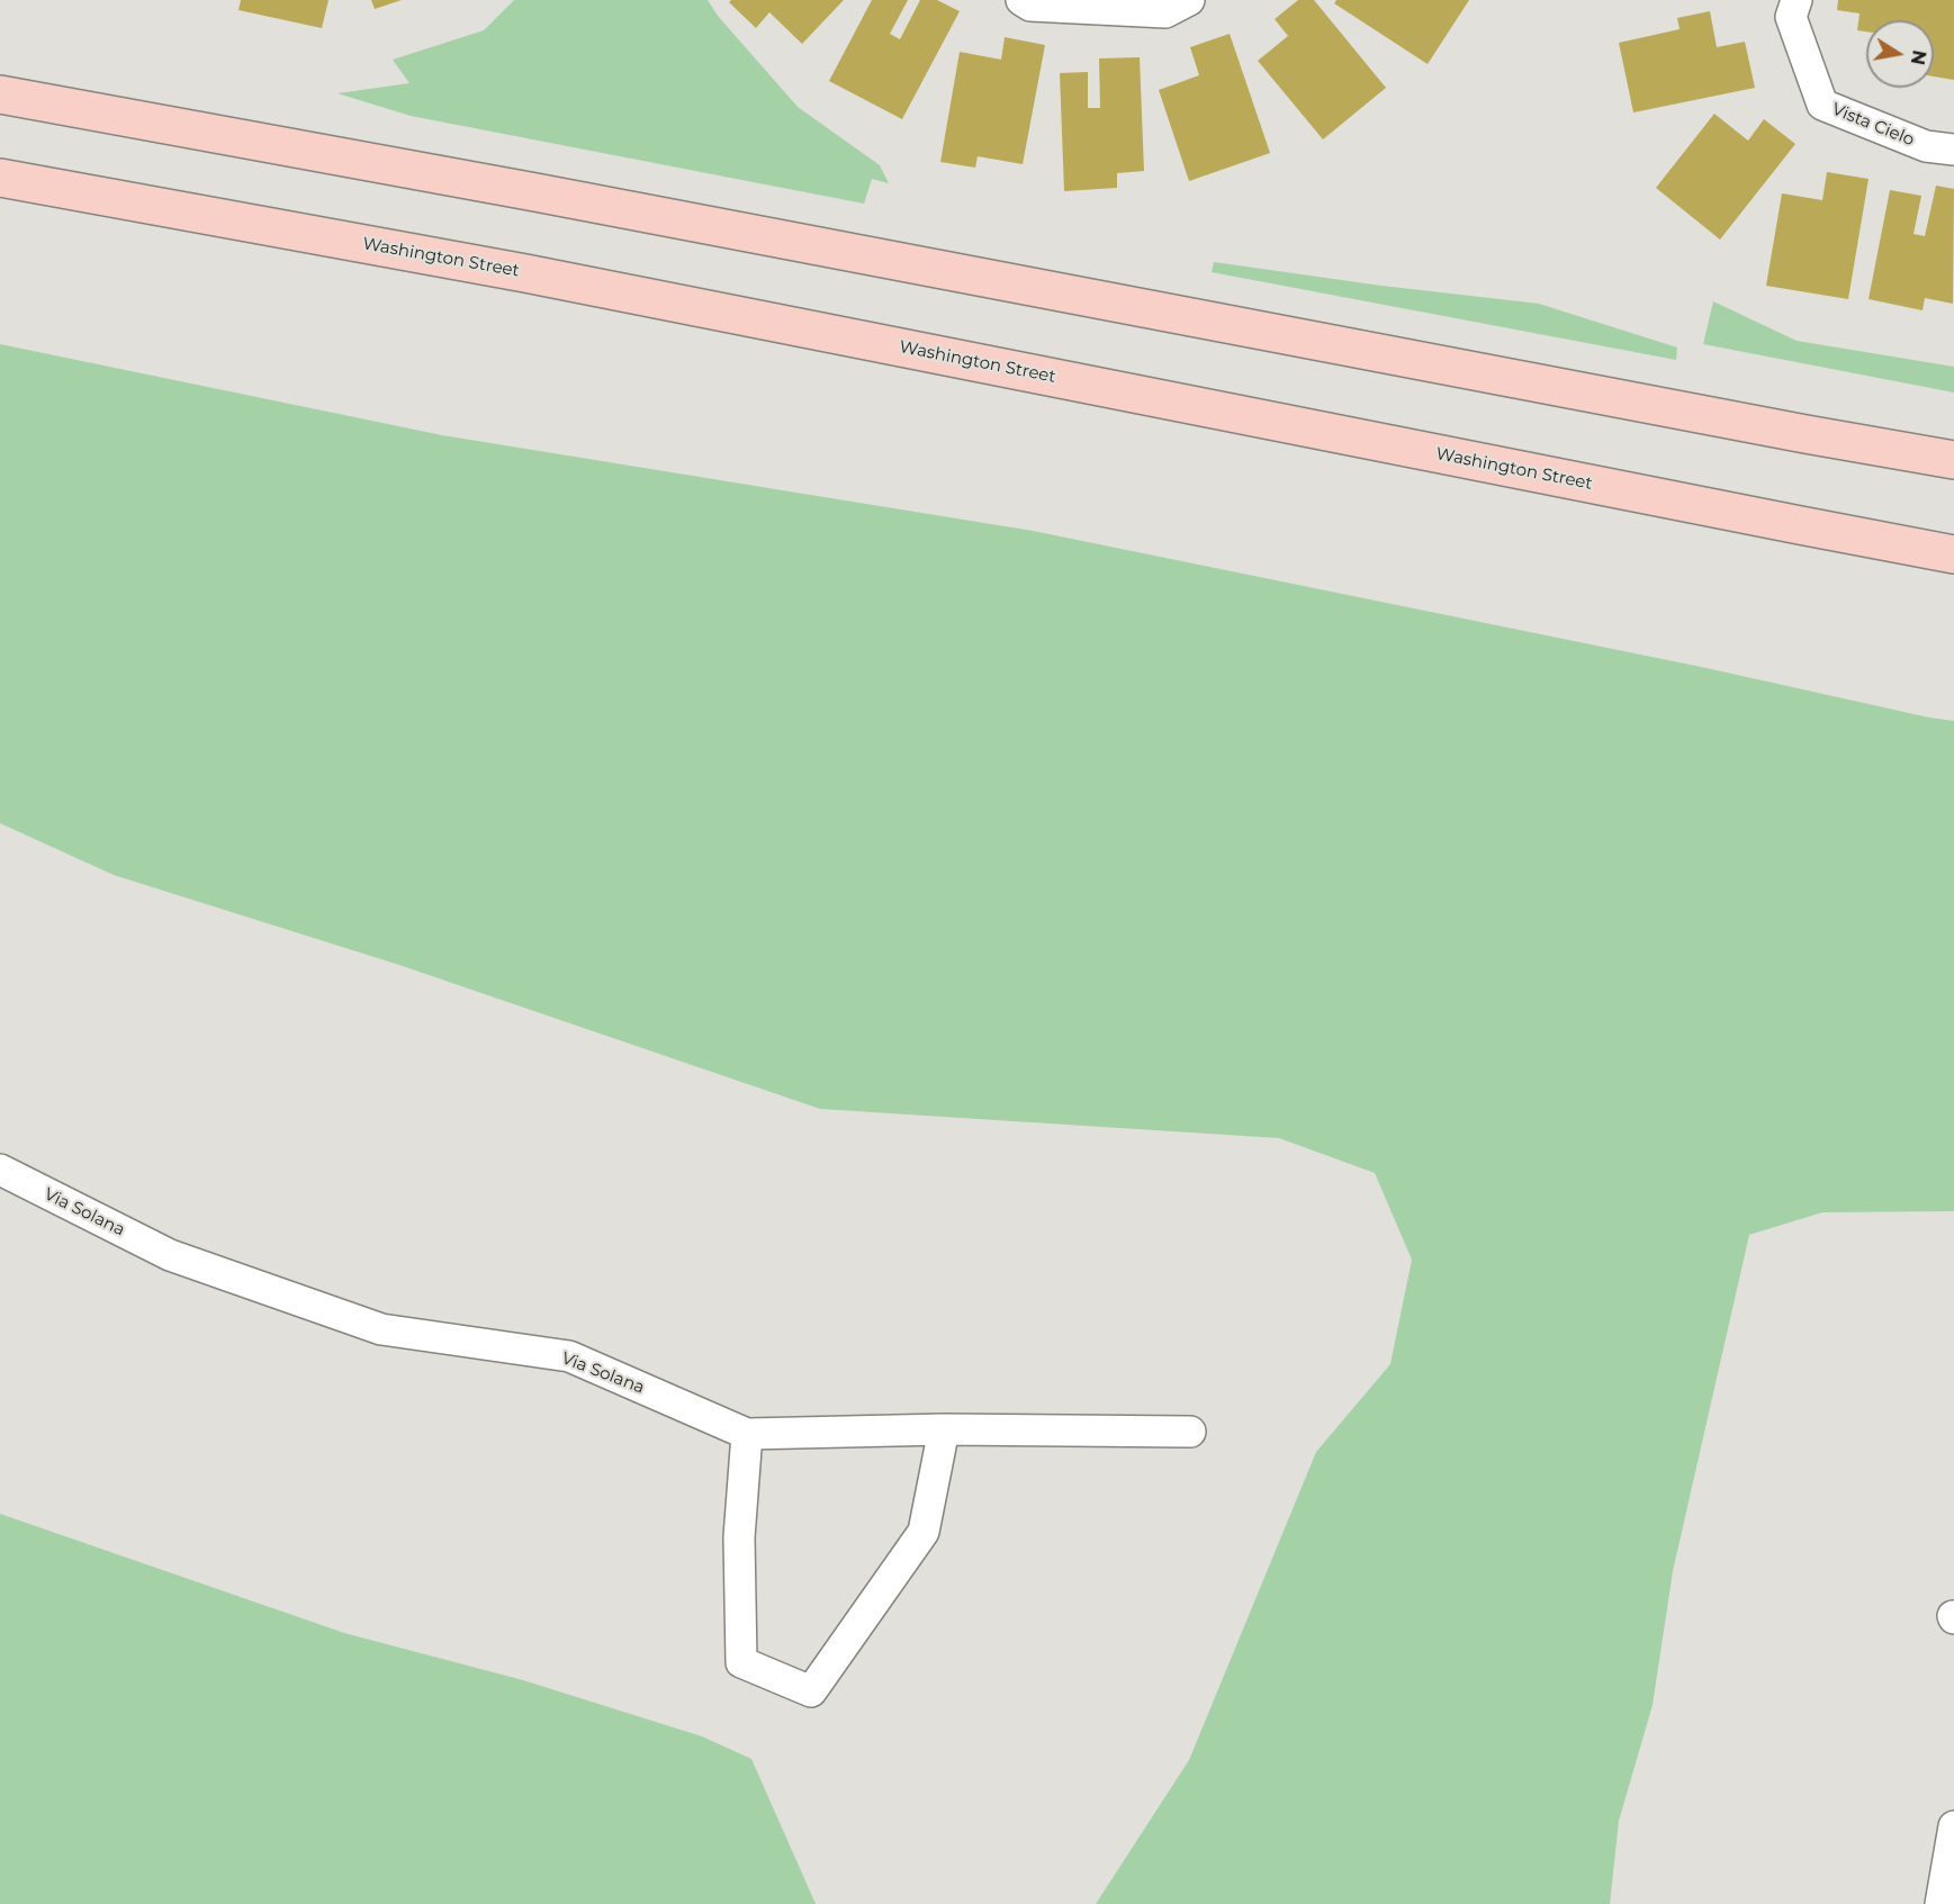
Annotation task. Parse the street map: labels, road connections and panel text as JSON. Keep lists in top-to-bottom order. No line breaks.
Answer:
{"streets":{"main road":["Washington Street"],"street":["Vista Cielo","Via Solana"]},"north":"right"}
